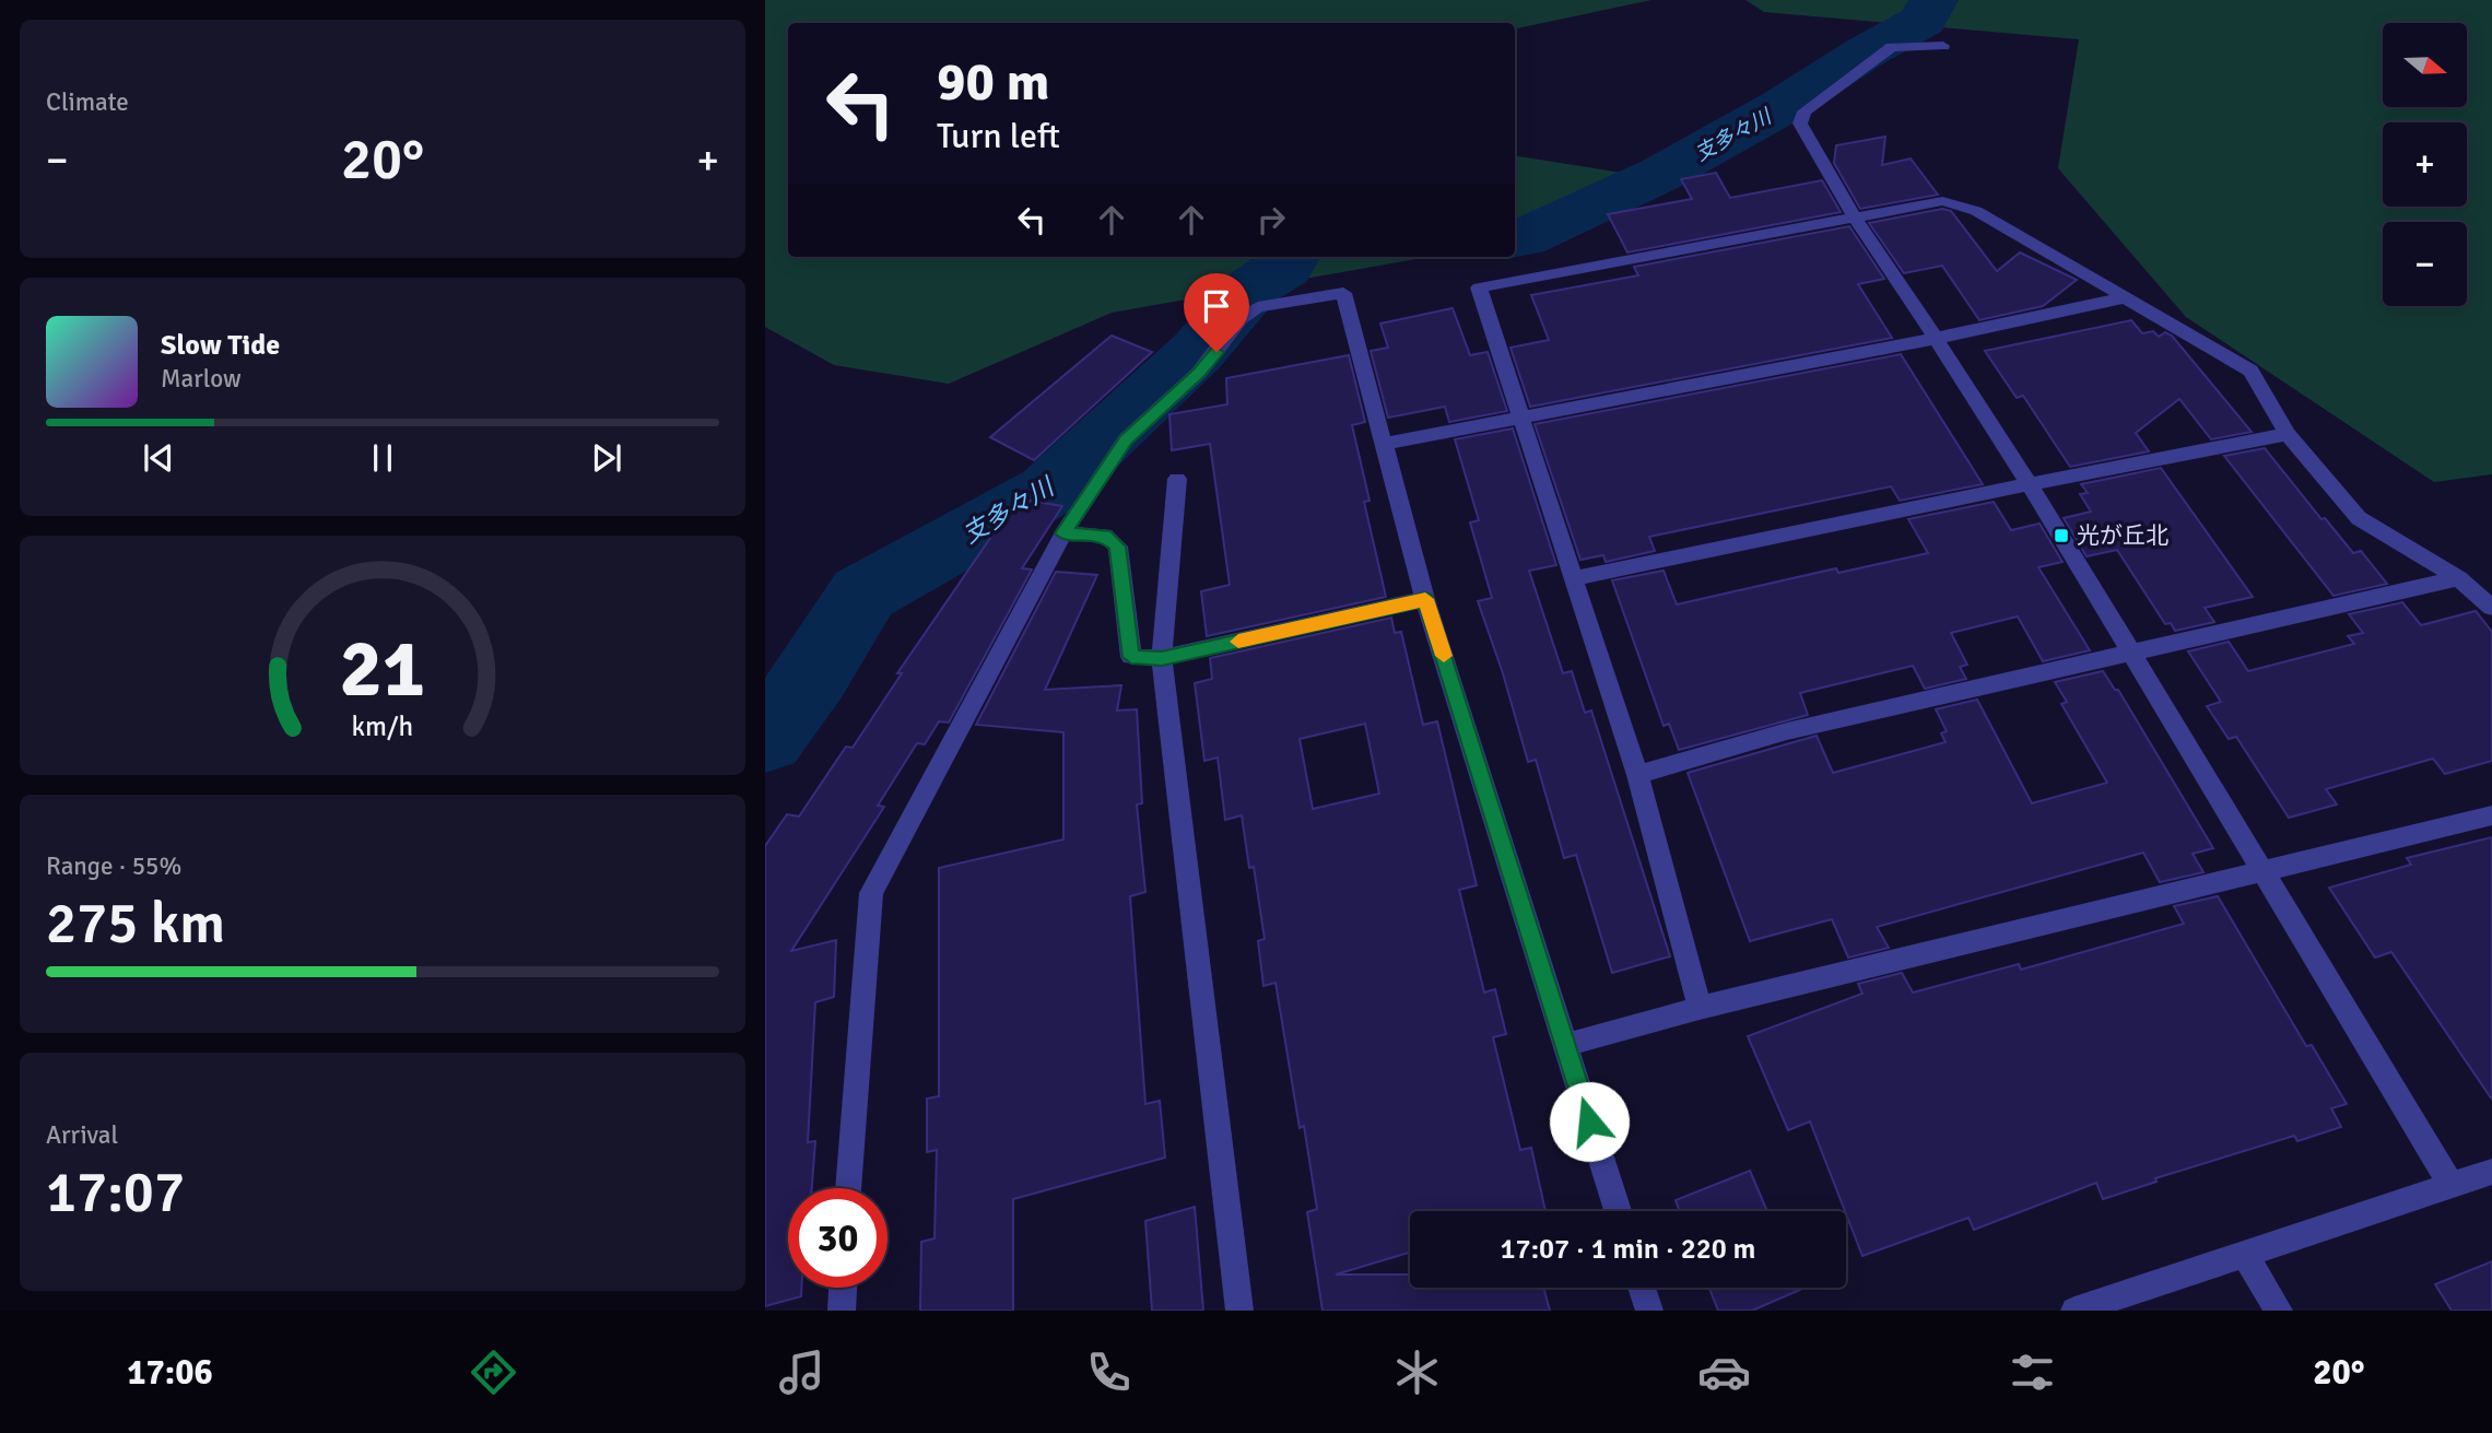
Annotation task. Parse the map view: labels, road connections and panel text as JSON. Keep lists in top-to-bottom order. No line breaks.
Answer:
{"water":["支多々川"],"places":{"transit":["光が丘北"]},"north":"right","page":{"tile":["Climate",["Range · 55%","275 km"],["Arrival","17:07"]],"map_buttons":["+","−"],"turn":["90 m","Turn left"],"heat":["−","20°","+"],"song":["Slow Tide","Marlow"],"limit":"30","trip":"17:07 · 1 min · 220 m","tabs":["17:06","20°"],"gauge":["21","km/h"]}}
